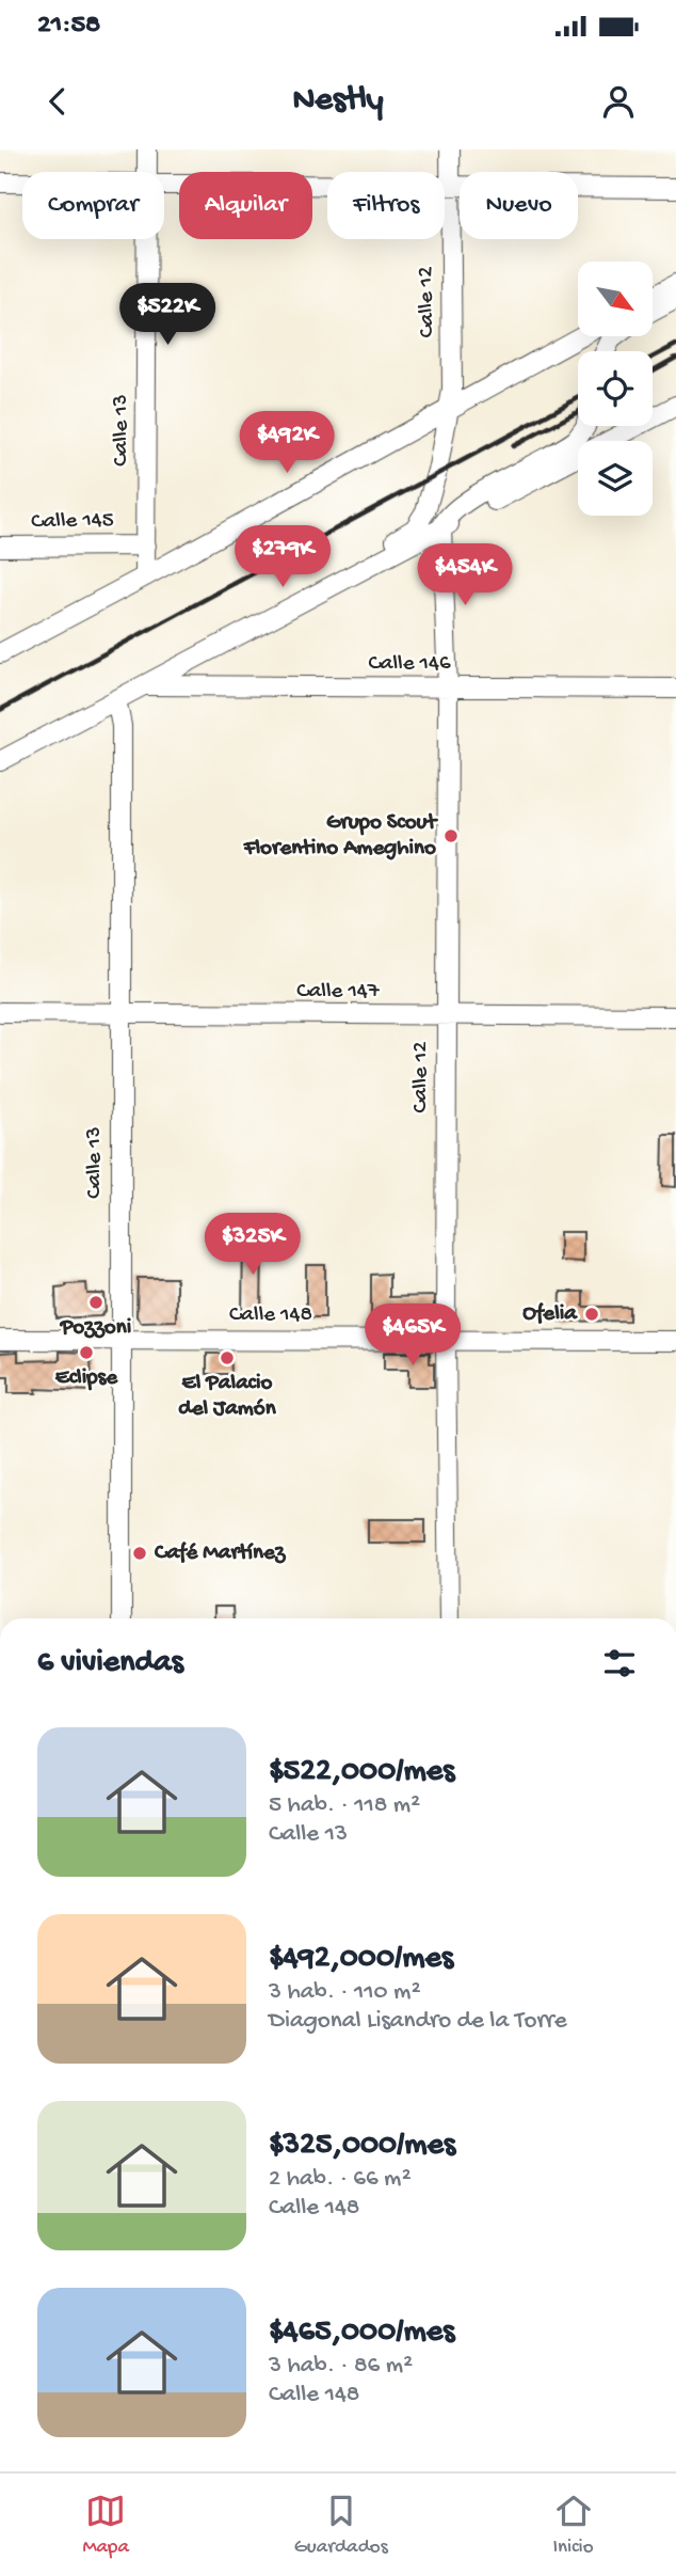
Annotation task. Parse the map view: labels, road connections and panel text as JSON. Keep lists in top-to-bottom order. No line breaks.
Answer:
{"streets":{"street":["Calle 12","Calle 13","Calle 145","Calle 146","Calle 147","Calle 148"]},"crossings":[["Calle 12","Calle 146"],["Calle 12","Calle 147"],["Calle 12","Calle 148"],["Calle 13","Calle 145"],["Calle 13","Calle 147"],["Calle 13","Calle 148"]],"places":["Grupo Scout Florentino Ameghino","Pozzoni","Ofelia","Eclipse","El Palacio del Jamón","Café Martínez"],"north":"bottom right","page":{"status":"21:58","header":"Nestly","chip":["Comprar","Alquilar","Filtros","Nuevo"],"price":["$522K","$492K","$279K","$454K","$325K","$465K"],"heading":"6 viviendas","list":[{"name":"$522,000/mes","note":"5 hab. · 118 m² · Calle 13"},{"name":"$492,000/mes","note":"3 hab. · 110 m² · Diagonal Lisandro de la Torre"},{"name":"$325,000/mes","note":"2 hab. · 66 m² · Calle 148"},{"name":"$465,000/mes","note":"3 hab. · 86 m² · Calle 148"}],"tabs":["Mapa","Guardados","Inicio"]}}
